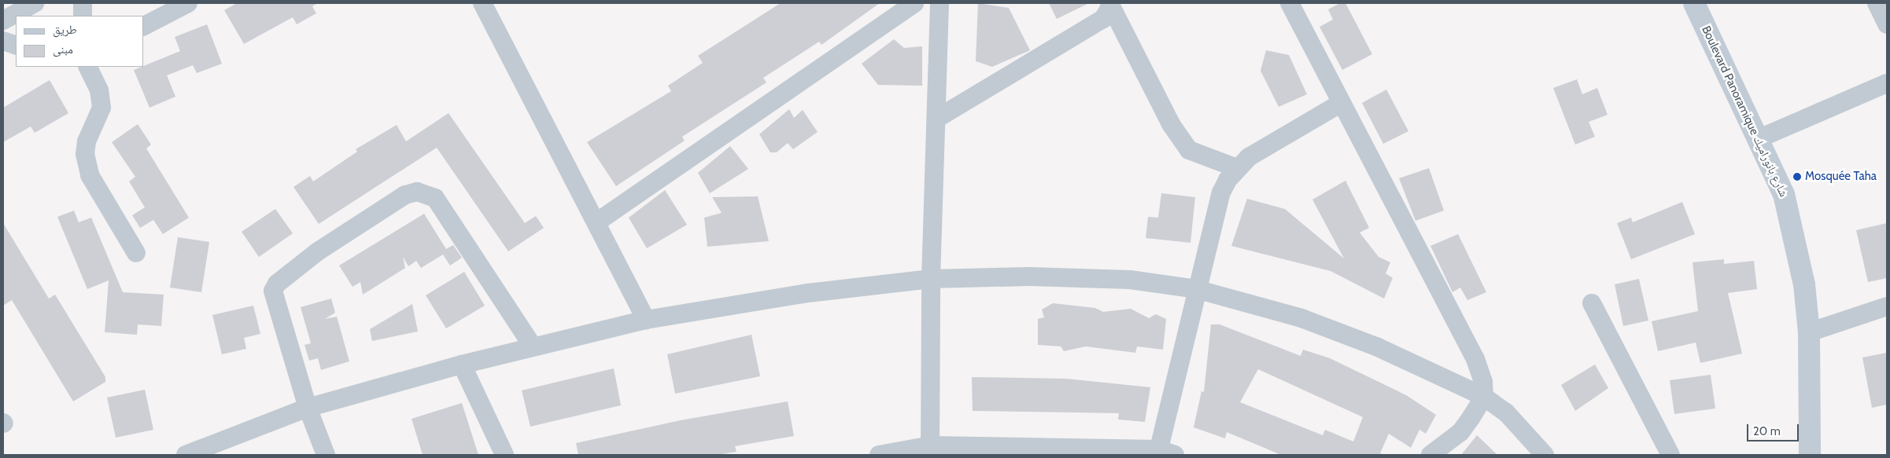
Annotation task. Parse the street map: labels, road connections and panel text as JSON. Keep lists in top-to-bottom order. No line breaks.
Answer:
{"streets":{"main road":["Boulevard Panoramique شارع بانوراميك"]},"places":["Mosquée Taha"],"legend":["طريق","مبنى"],"scale_bar":"20 m"}
